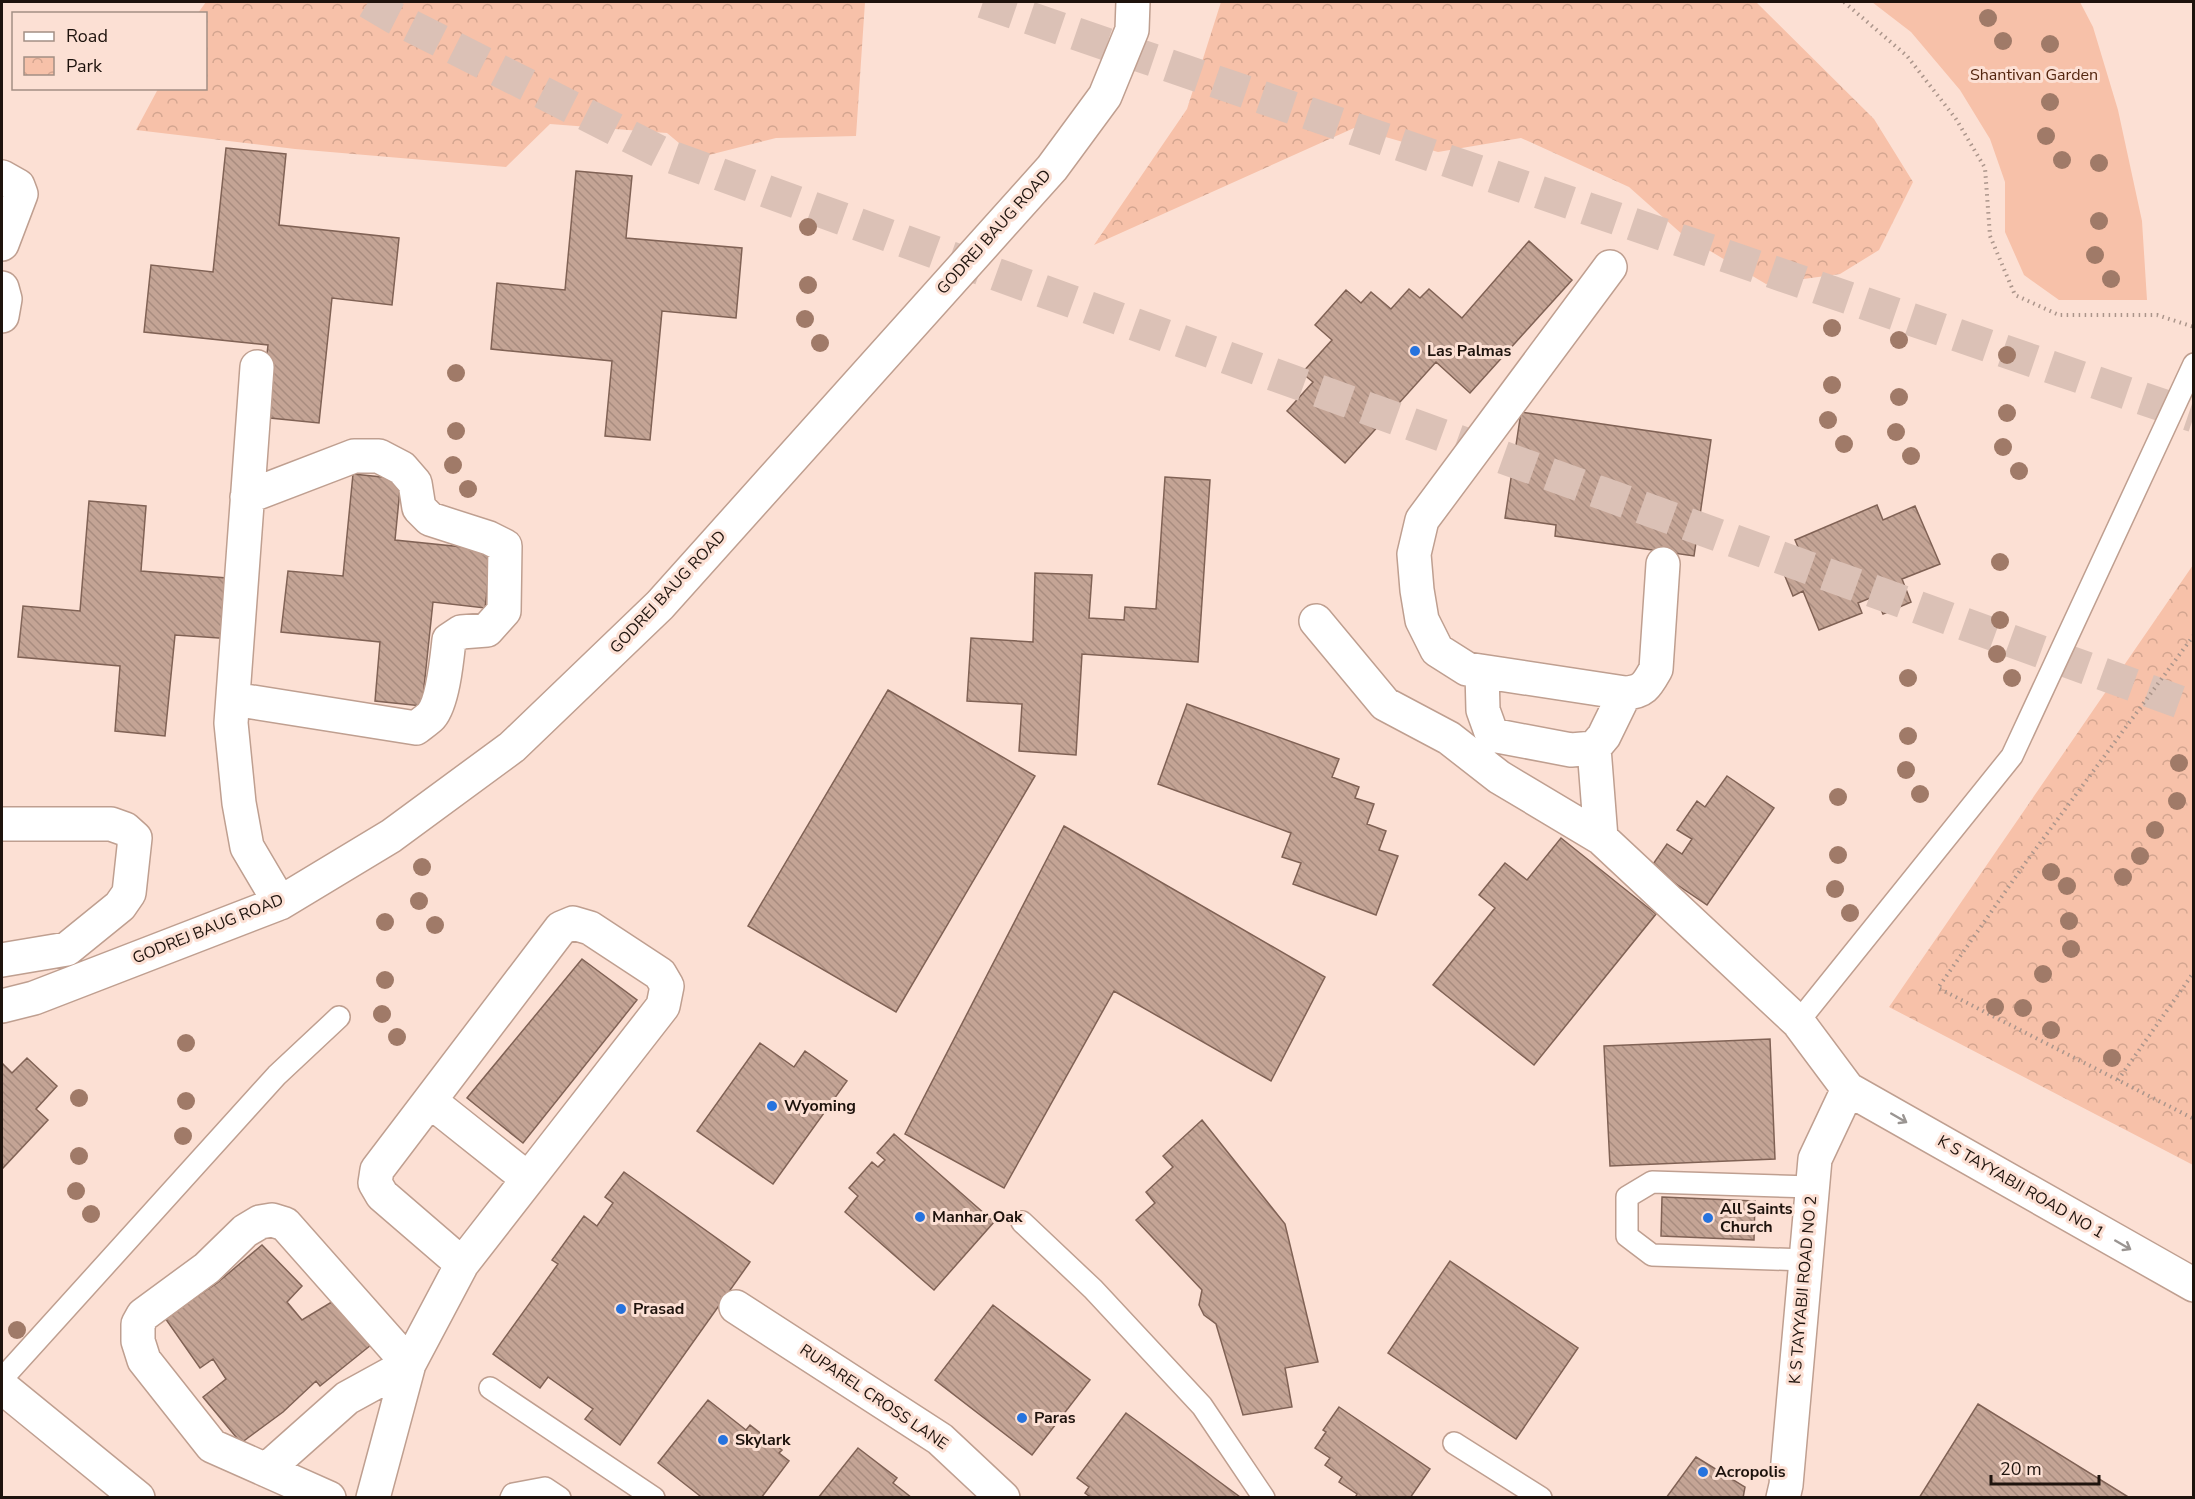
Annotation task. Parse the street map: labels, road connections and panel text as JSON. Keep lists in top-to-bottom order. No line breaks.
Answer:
{"streets":{"street":["GODREJ BAUG ROAD","K S TAYYABJI ROAD NO 1","K S TAYYABJI ROAD NO 2","RUPAREL CROSS LANE"]},"crossings":[["K S TAYYABJI ROAD NO 1","K S TAYYABJI ROAD NO 2"]],"one_way":["K S TAYYABJI ROAD NO 1"],"parks":["Shantivan Garden"],"places":["Las Palmas","Wyoming","Manhar Oak","All Saints Church","Prasad","Paras","Skylark","Acropolis"],"legend":["Road","Park"],"scale_bar":"20 m"}
